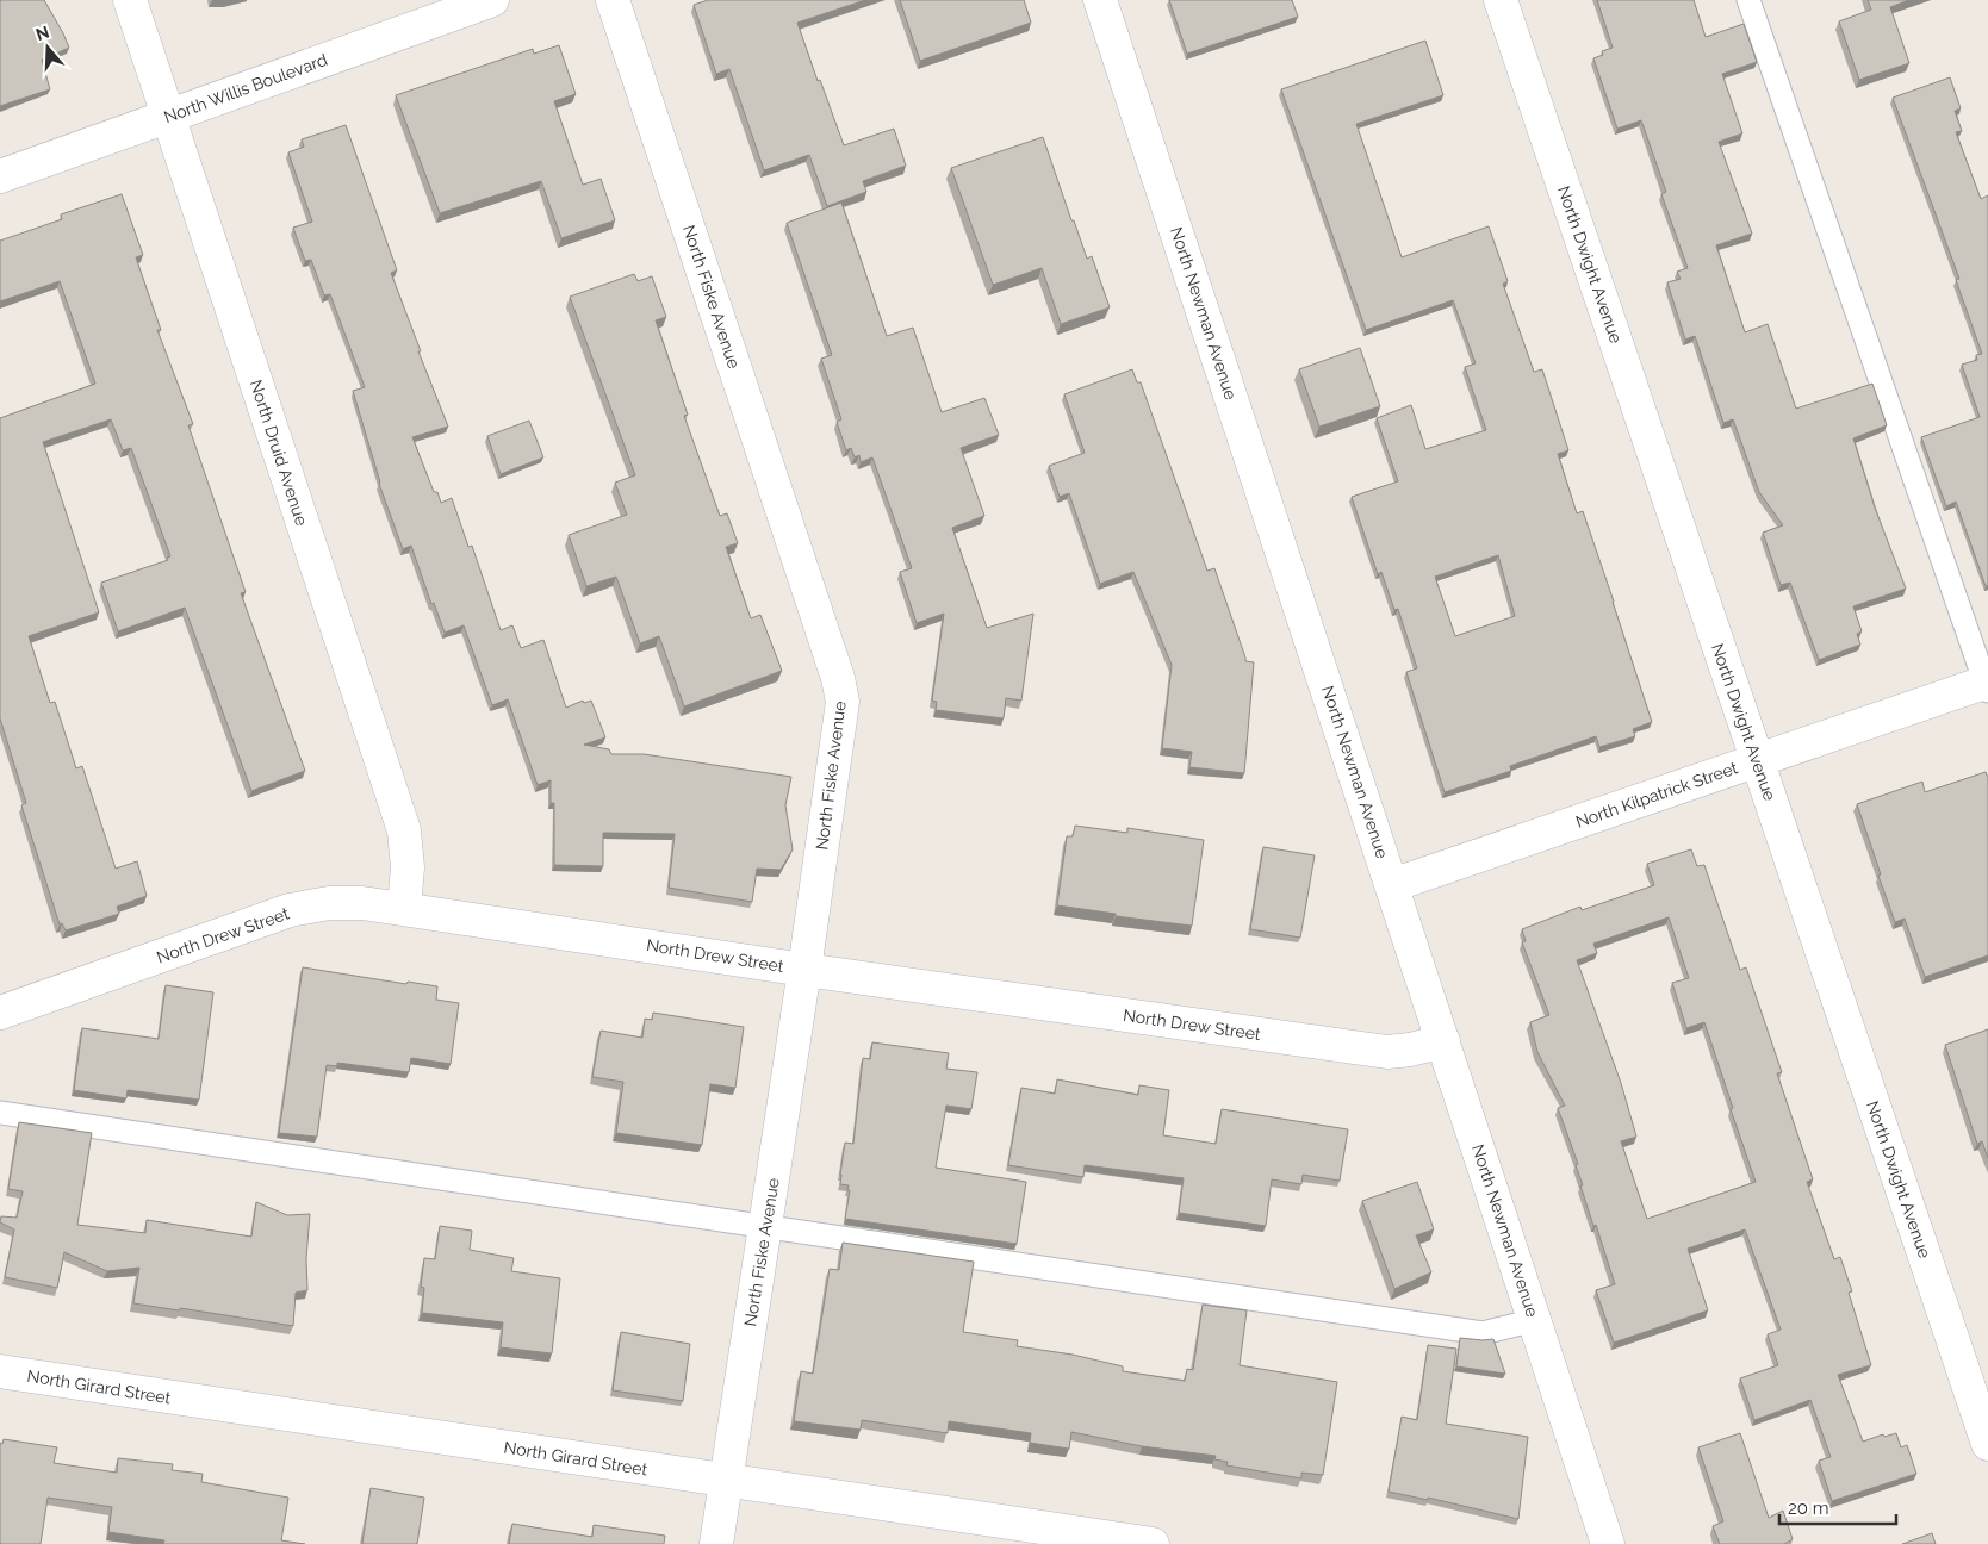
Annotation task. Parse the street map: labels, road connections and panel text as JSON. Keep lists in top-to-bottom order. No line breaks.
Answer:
{"streets":{"street":["North Willis Boulevard","North Dwight Avenue","North Fiske Avenue","North Newman Avenue","North Druid Avenue","North Kilpatrick Street","North Drew Street","North Girard Street"]},"crossings":[["North Willis Boulevard","North Druid Avenue"],["North Dwight Avenue","North Kilpatrick Street"],["North Fiske Avenue","North Drew Street"],["North Fiske Avenue","North Girard Street"],["North Newman Avenue","North Kilpatrick Street"],["North Newman Avenue","North Drew Street"],["North Druid Avenue","North Drew Street"]],"scale_bar":"20 m","north":"top"}
